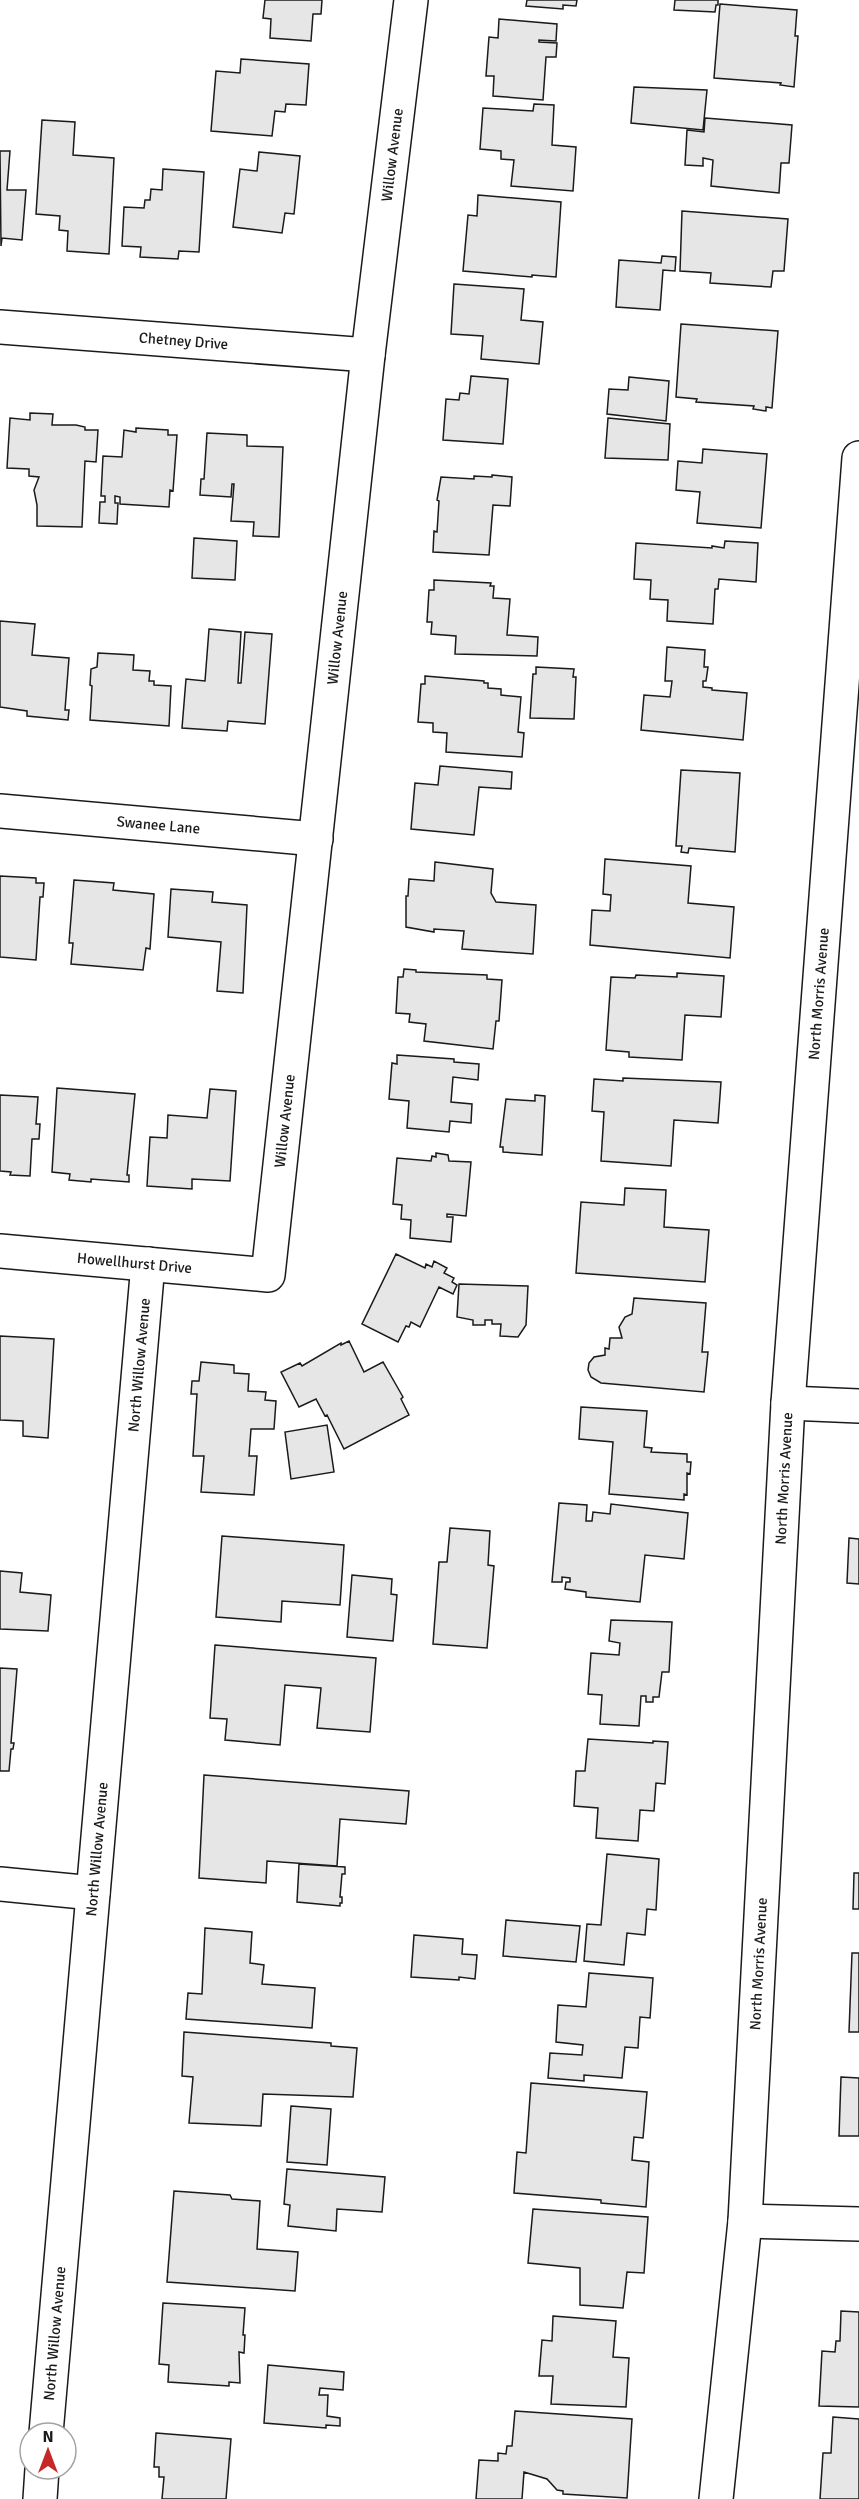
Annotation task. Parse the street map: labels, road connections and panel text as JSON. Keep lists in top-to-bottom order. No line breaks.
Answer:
{"streets":{"street":["Willow Avenue","Chetney Drive","Swanee Lane","North Morris Avenue","Howellhurst Drive","North Willow Avenue"]},"crossings":[["Willow Avenue","Chetney Drive"],["Willow Avenue","Swanee Lane"],["Willow Avenue","Howellhurst Drive"],["Howellhurst Drive","North Willow Avenue"]],"north":"top"}
